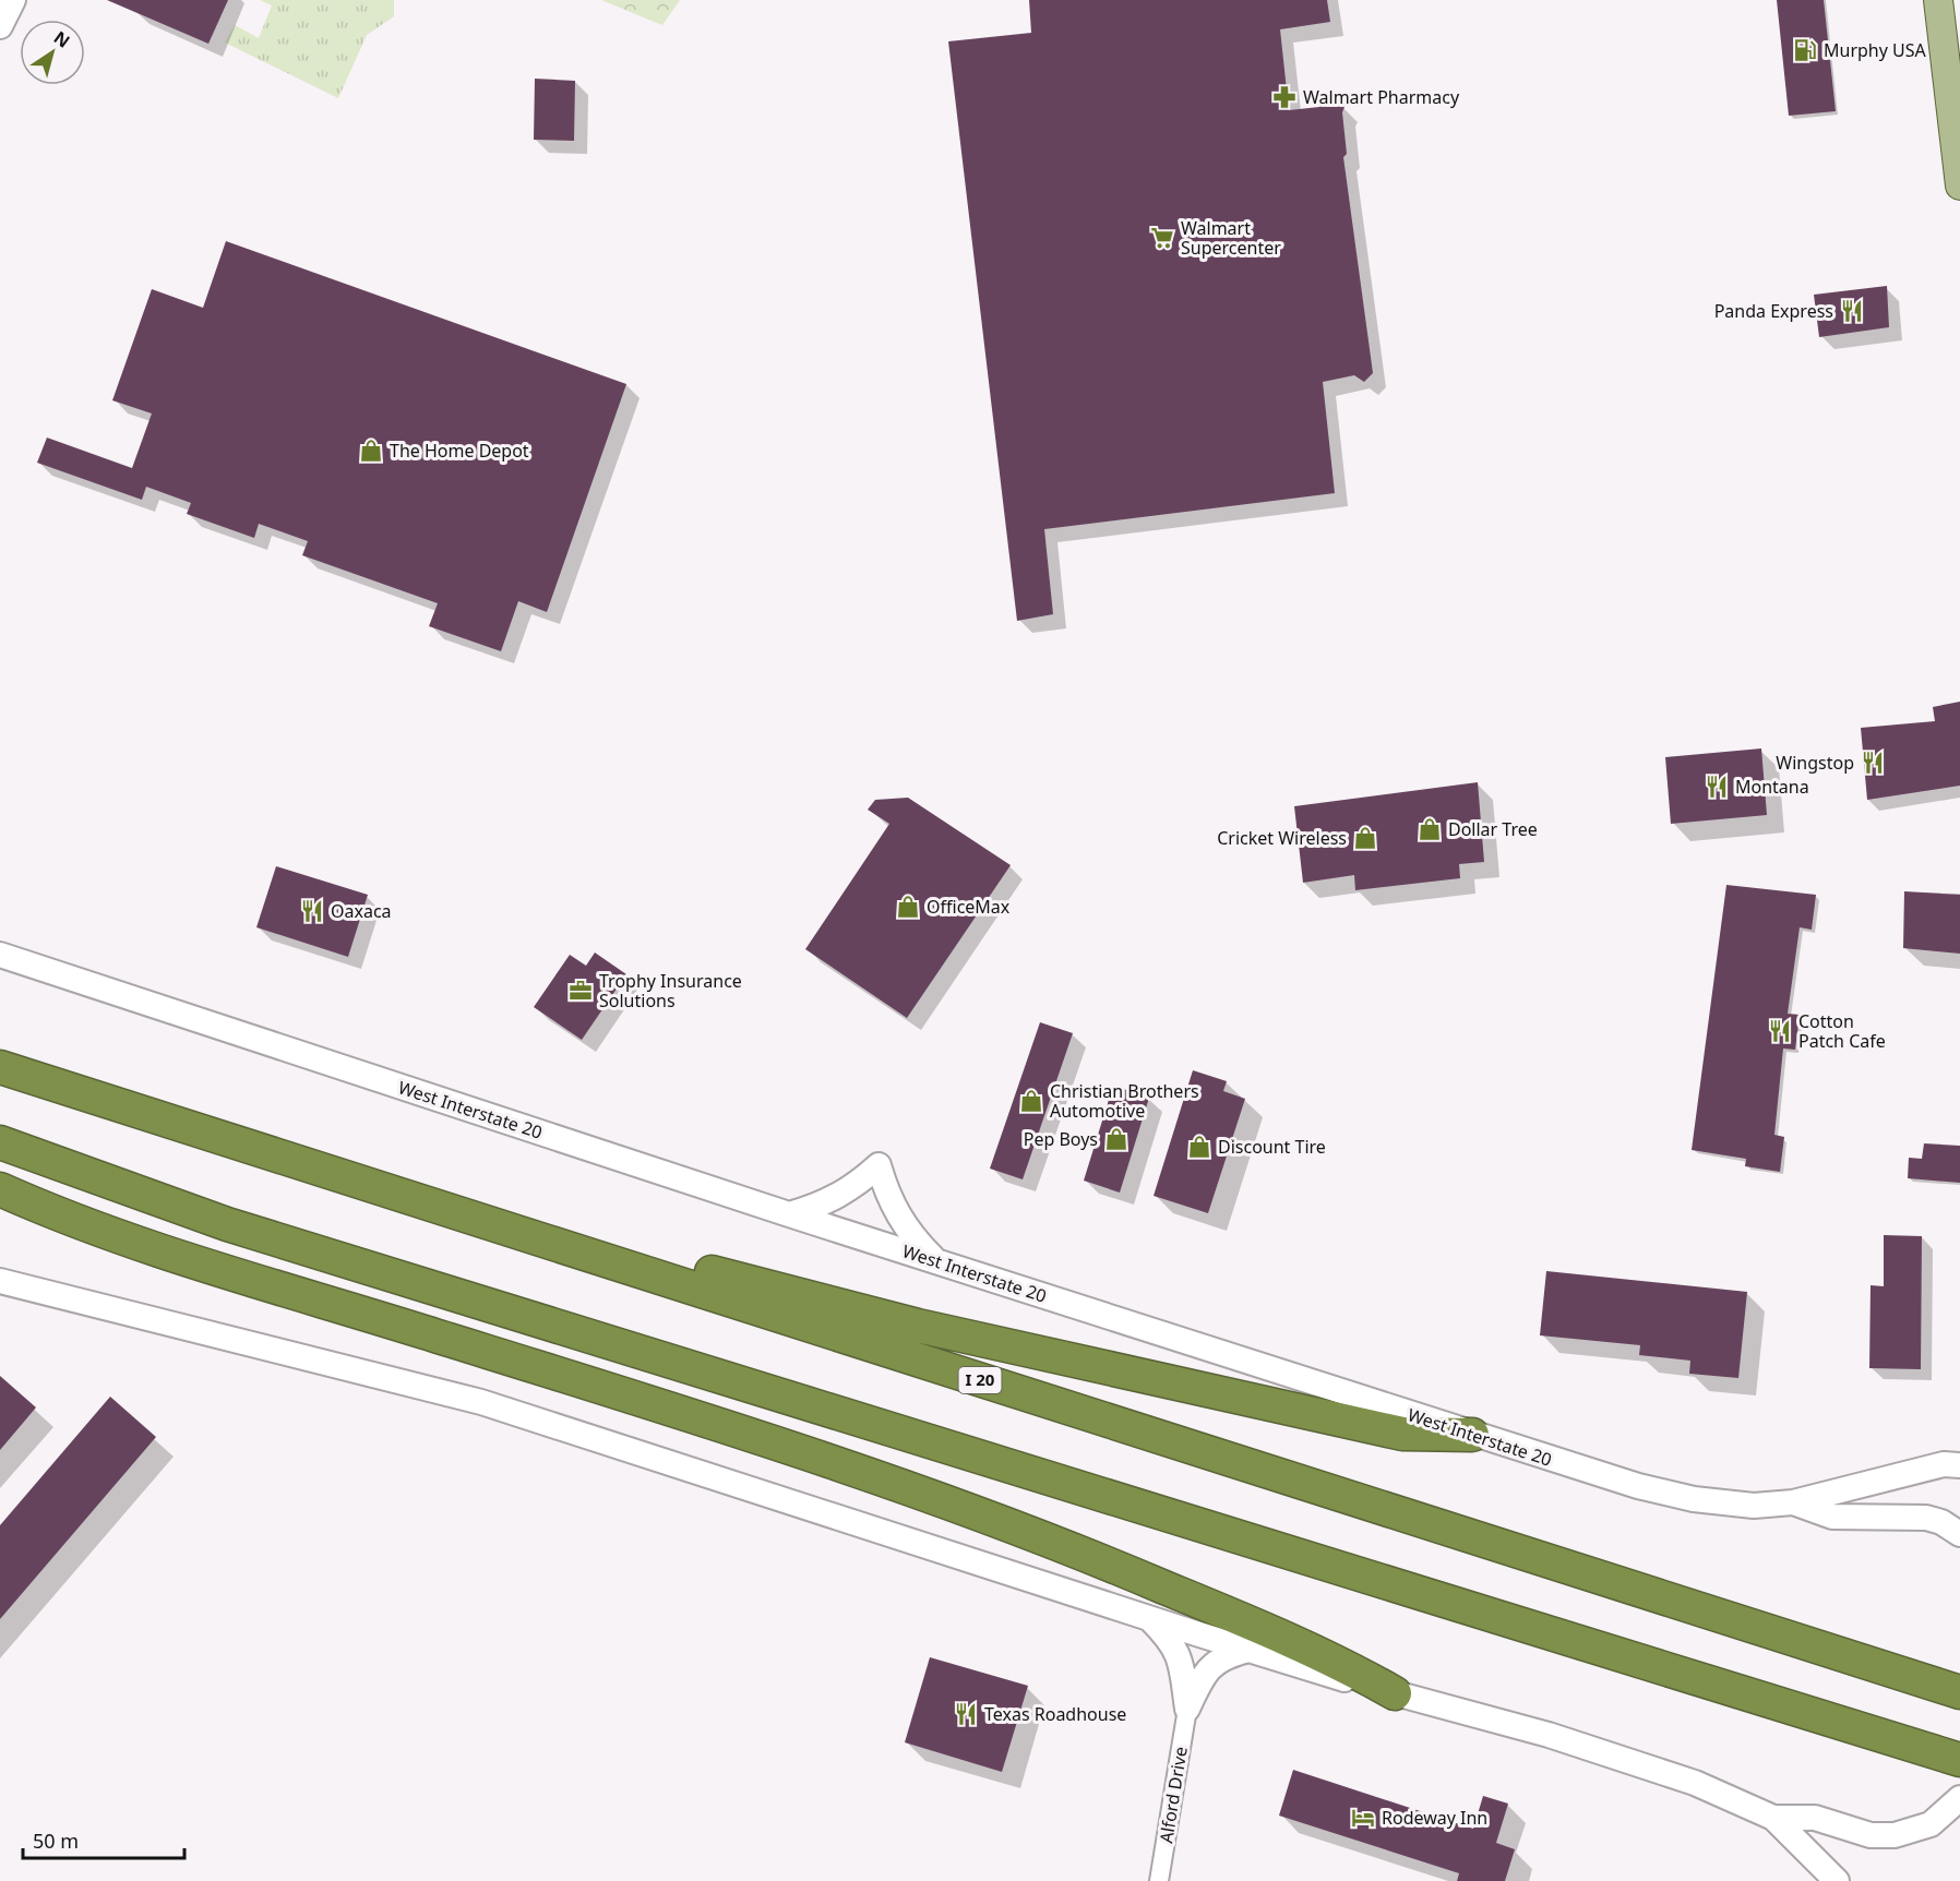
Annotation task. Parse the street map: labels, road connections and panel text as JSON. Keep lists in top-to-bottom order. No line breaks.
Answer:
{"streets":{"highway":["I 20"],"main road":["West Interstate 20"],"street":["Alford Drive"]},"places":{"fuel station":["Murphy USA"],"pharmacy":["Walmart Pharmacy"],"supermarket":["Walmart Supercenter"],"restaurant":["Panda Express","Wingstop","Montana","Oaxaca","Cotton Patch Cafe","Texas Roadhouse"],"shop":["The Home Depot","Dollar Tree","Cricket Wireless","OfficeMax","Christian Brothers Automotive","Pep Boys","Discount Tire"],"office":["Trophy Insurance Solutions"],"hotel":["Rodeway Inn"]},"scale_bar":"50 m","north":"top right"}
